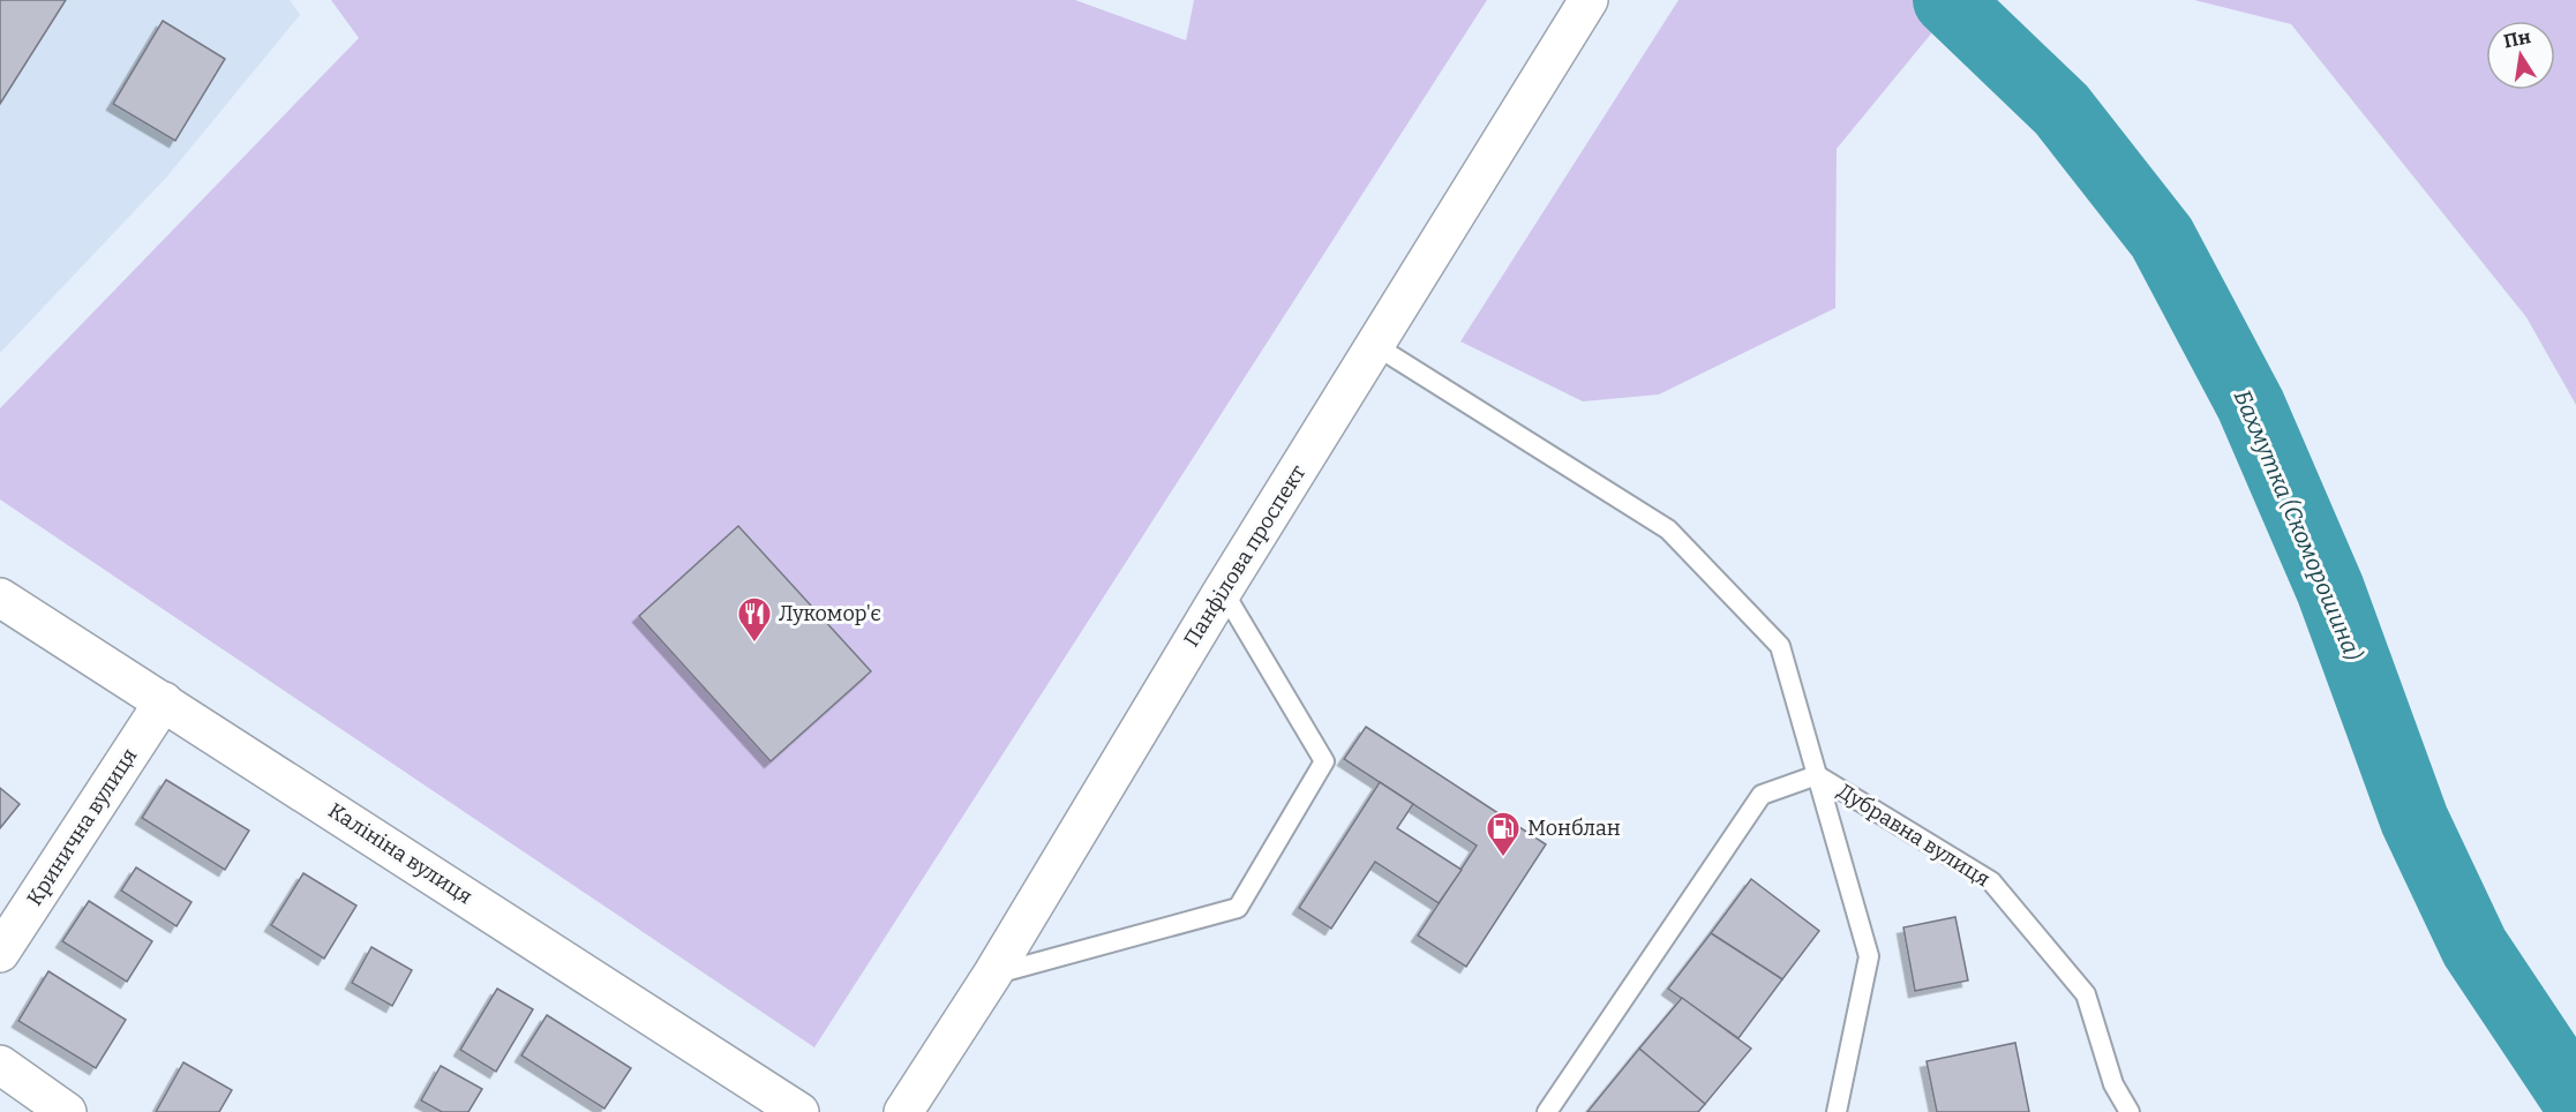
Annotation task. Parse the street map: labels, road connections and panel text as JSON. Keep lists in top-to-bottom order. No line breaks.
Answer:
{"streets":{"street":["Панфілова проспект","Кринична вулиця","Калініна вулиця"],"lane":["Дубравна вулиця"]},"crossings":[["Кринична вулиця","Калініна вулиця"]],"water":["Бахмутка (Скоморошина)"],"places":{"restaurant":["Лукомор'є"],"fuel station":["Монблан"]},"north":"top"}
